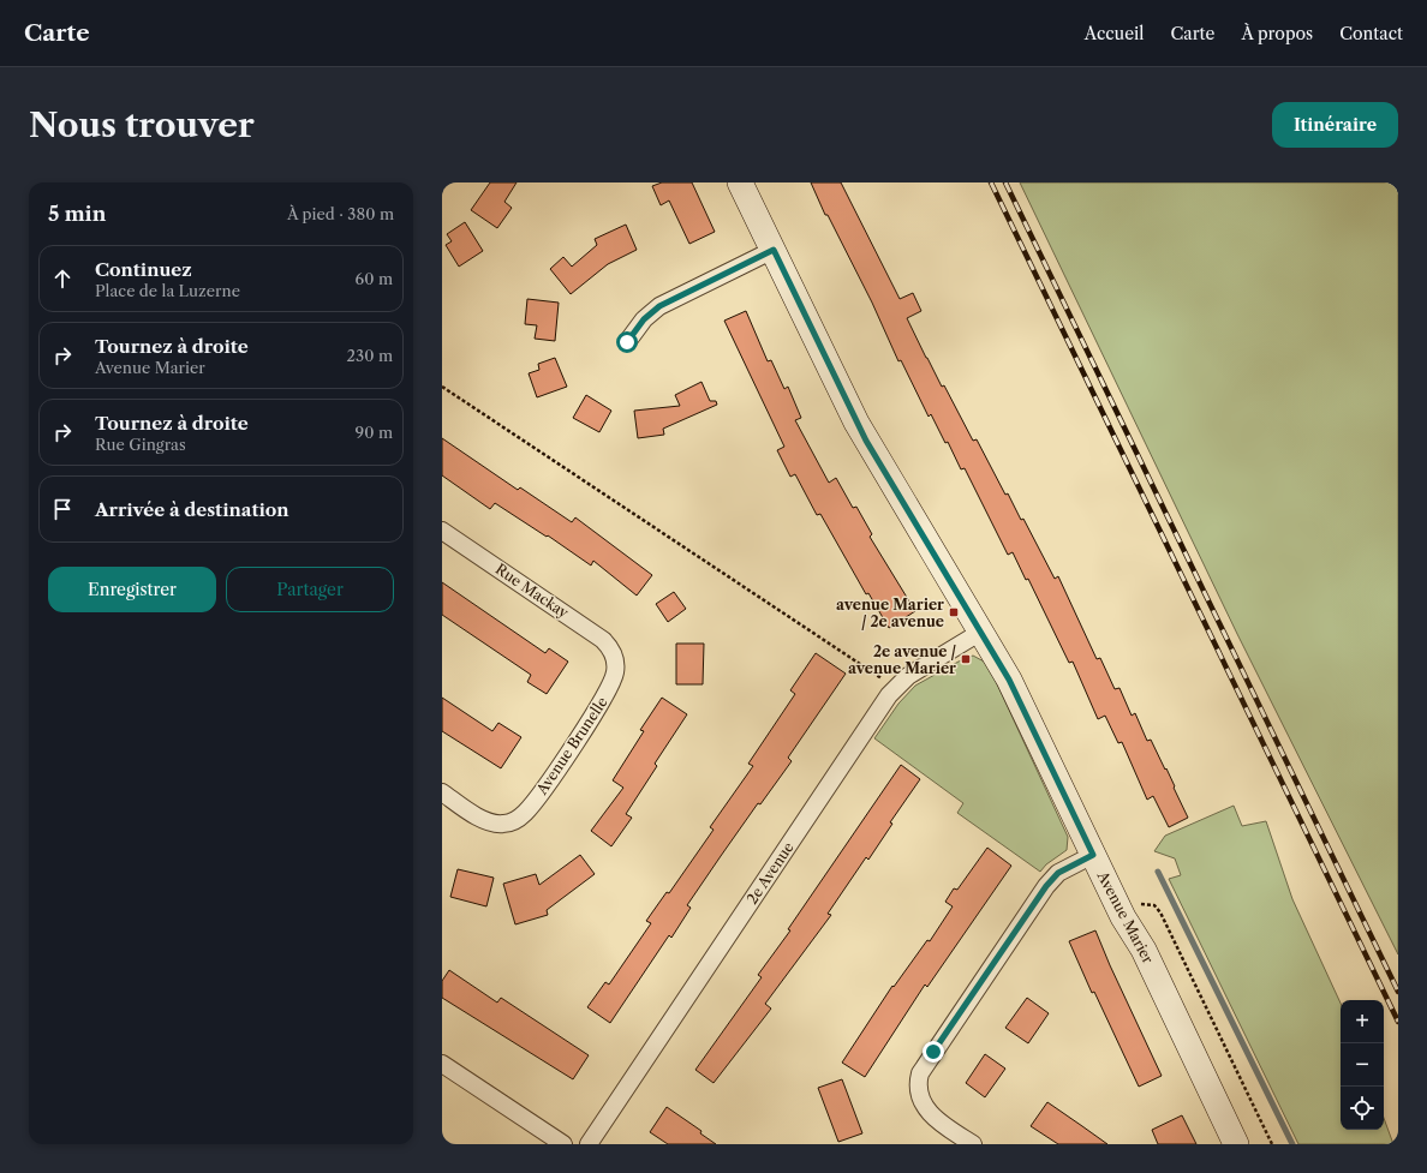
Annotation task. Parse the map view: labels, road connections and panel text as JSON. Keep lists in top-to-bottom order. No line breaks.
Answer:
{"streets":{"street":["Rue Mackay","Avenue Brunelle","2e Avenue","Avenue Marier"]},"crossings":[["Rue Mackay","Avenue Brunelle"],["2e Avenue","Avenue Marier"]],"places":{"transit":["avenue Marier / 2e avenue","2e avenue / avenue Marier"]},"page":{"header":"Carte","nav":["Accueil","Carte","À propos","Contact"],"buttons":["Itinéraire",["Enregistrer","Partager"]],"title":"Nous trouver","heading":["5 min","À pied · 380 m"],"list":[["Continuez","Place de la Luzerne","60 m"],["Tournez à droite","Avenue Marier","230 m"],["Tournez à droite","Rue Gingras","90 m"],"Arrivée à destination"],"map_buttons":["+","−"]}}
